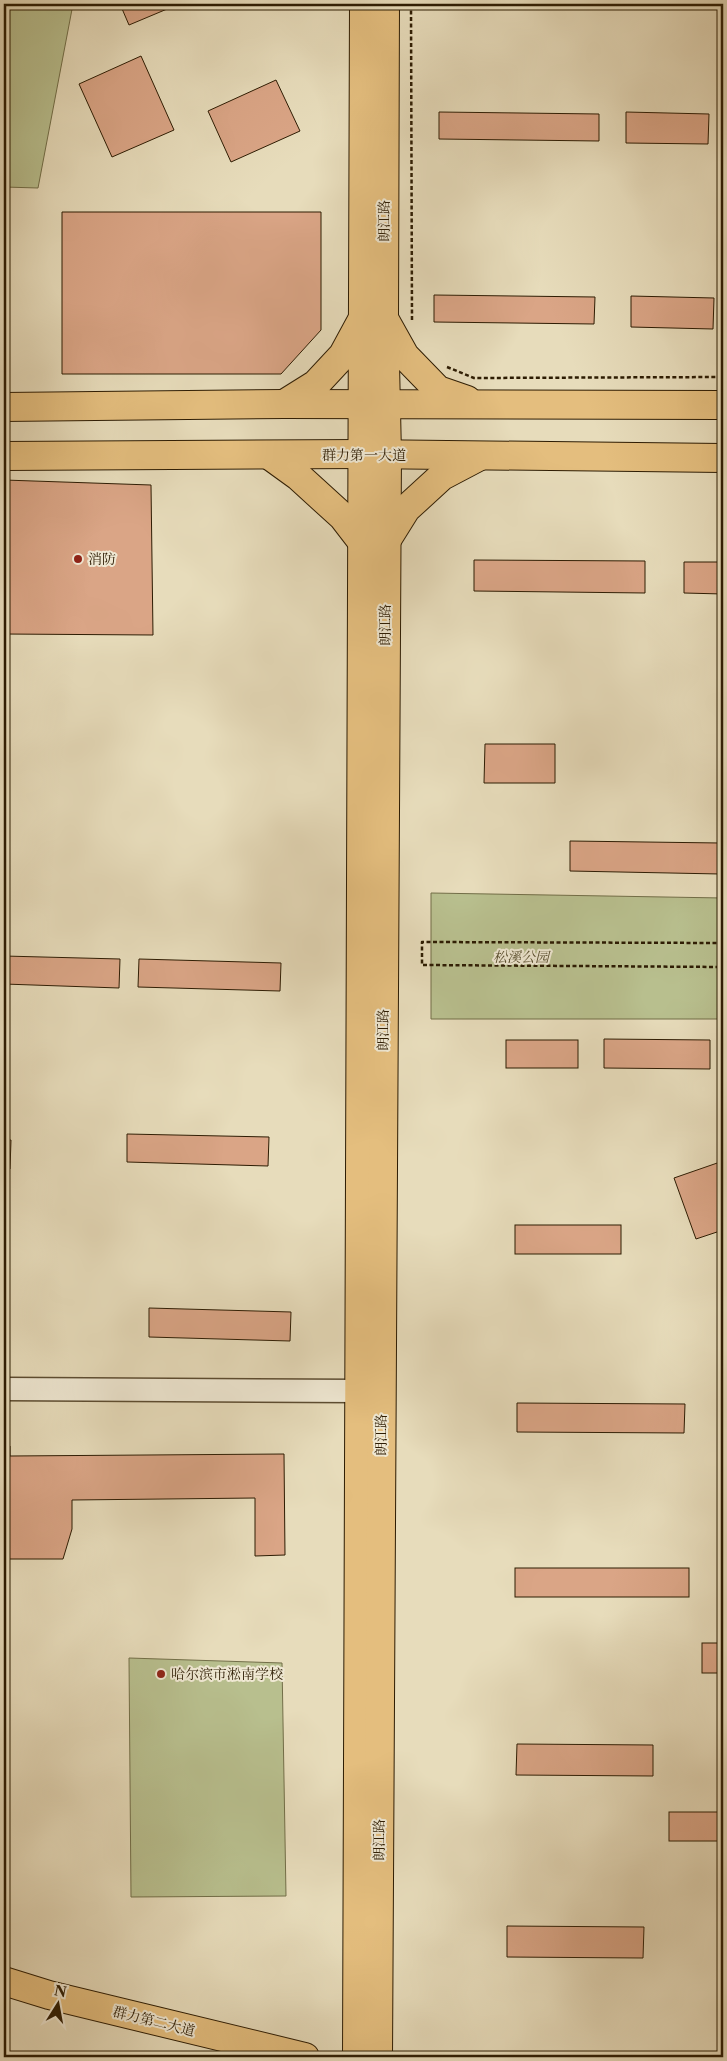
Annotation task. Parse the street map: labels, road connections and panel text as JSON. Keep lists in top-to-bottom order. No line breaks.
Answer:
{"streets":{"main road":["朗江路","群力第一大道","群力第二大道"]},"crossings":[["朗江路","群力第一大道"]],"parks":["松溪公园"],"places":["消防","哈尔滨市淞南学校"],"north":"top"}
